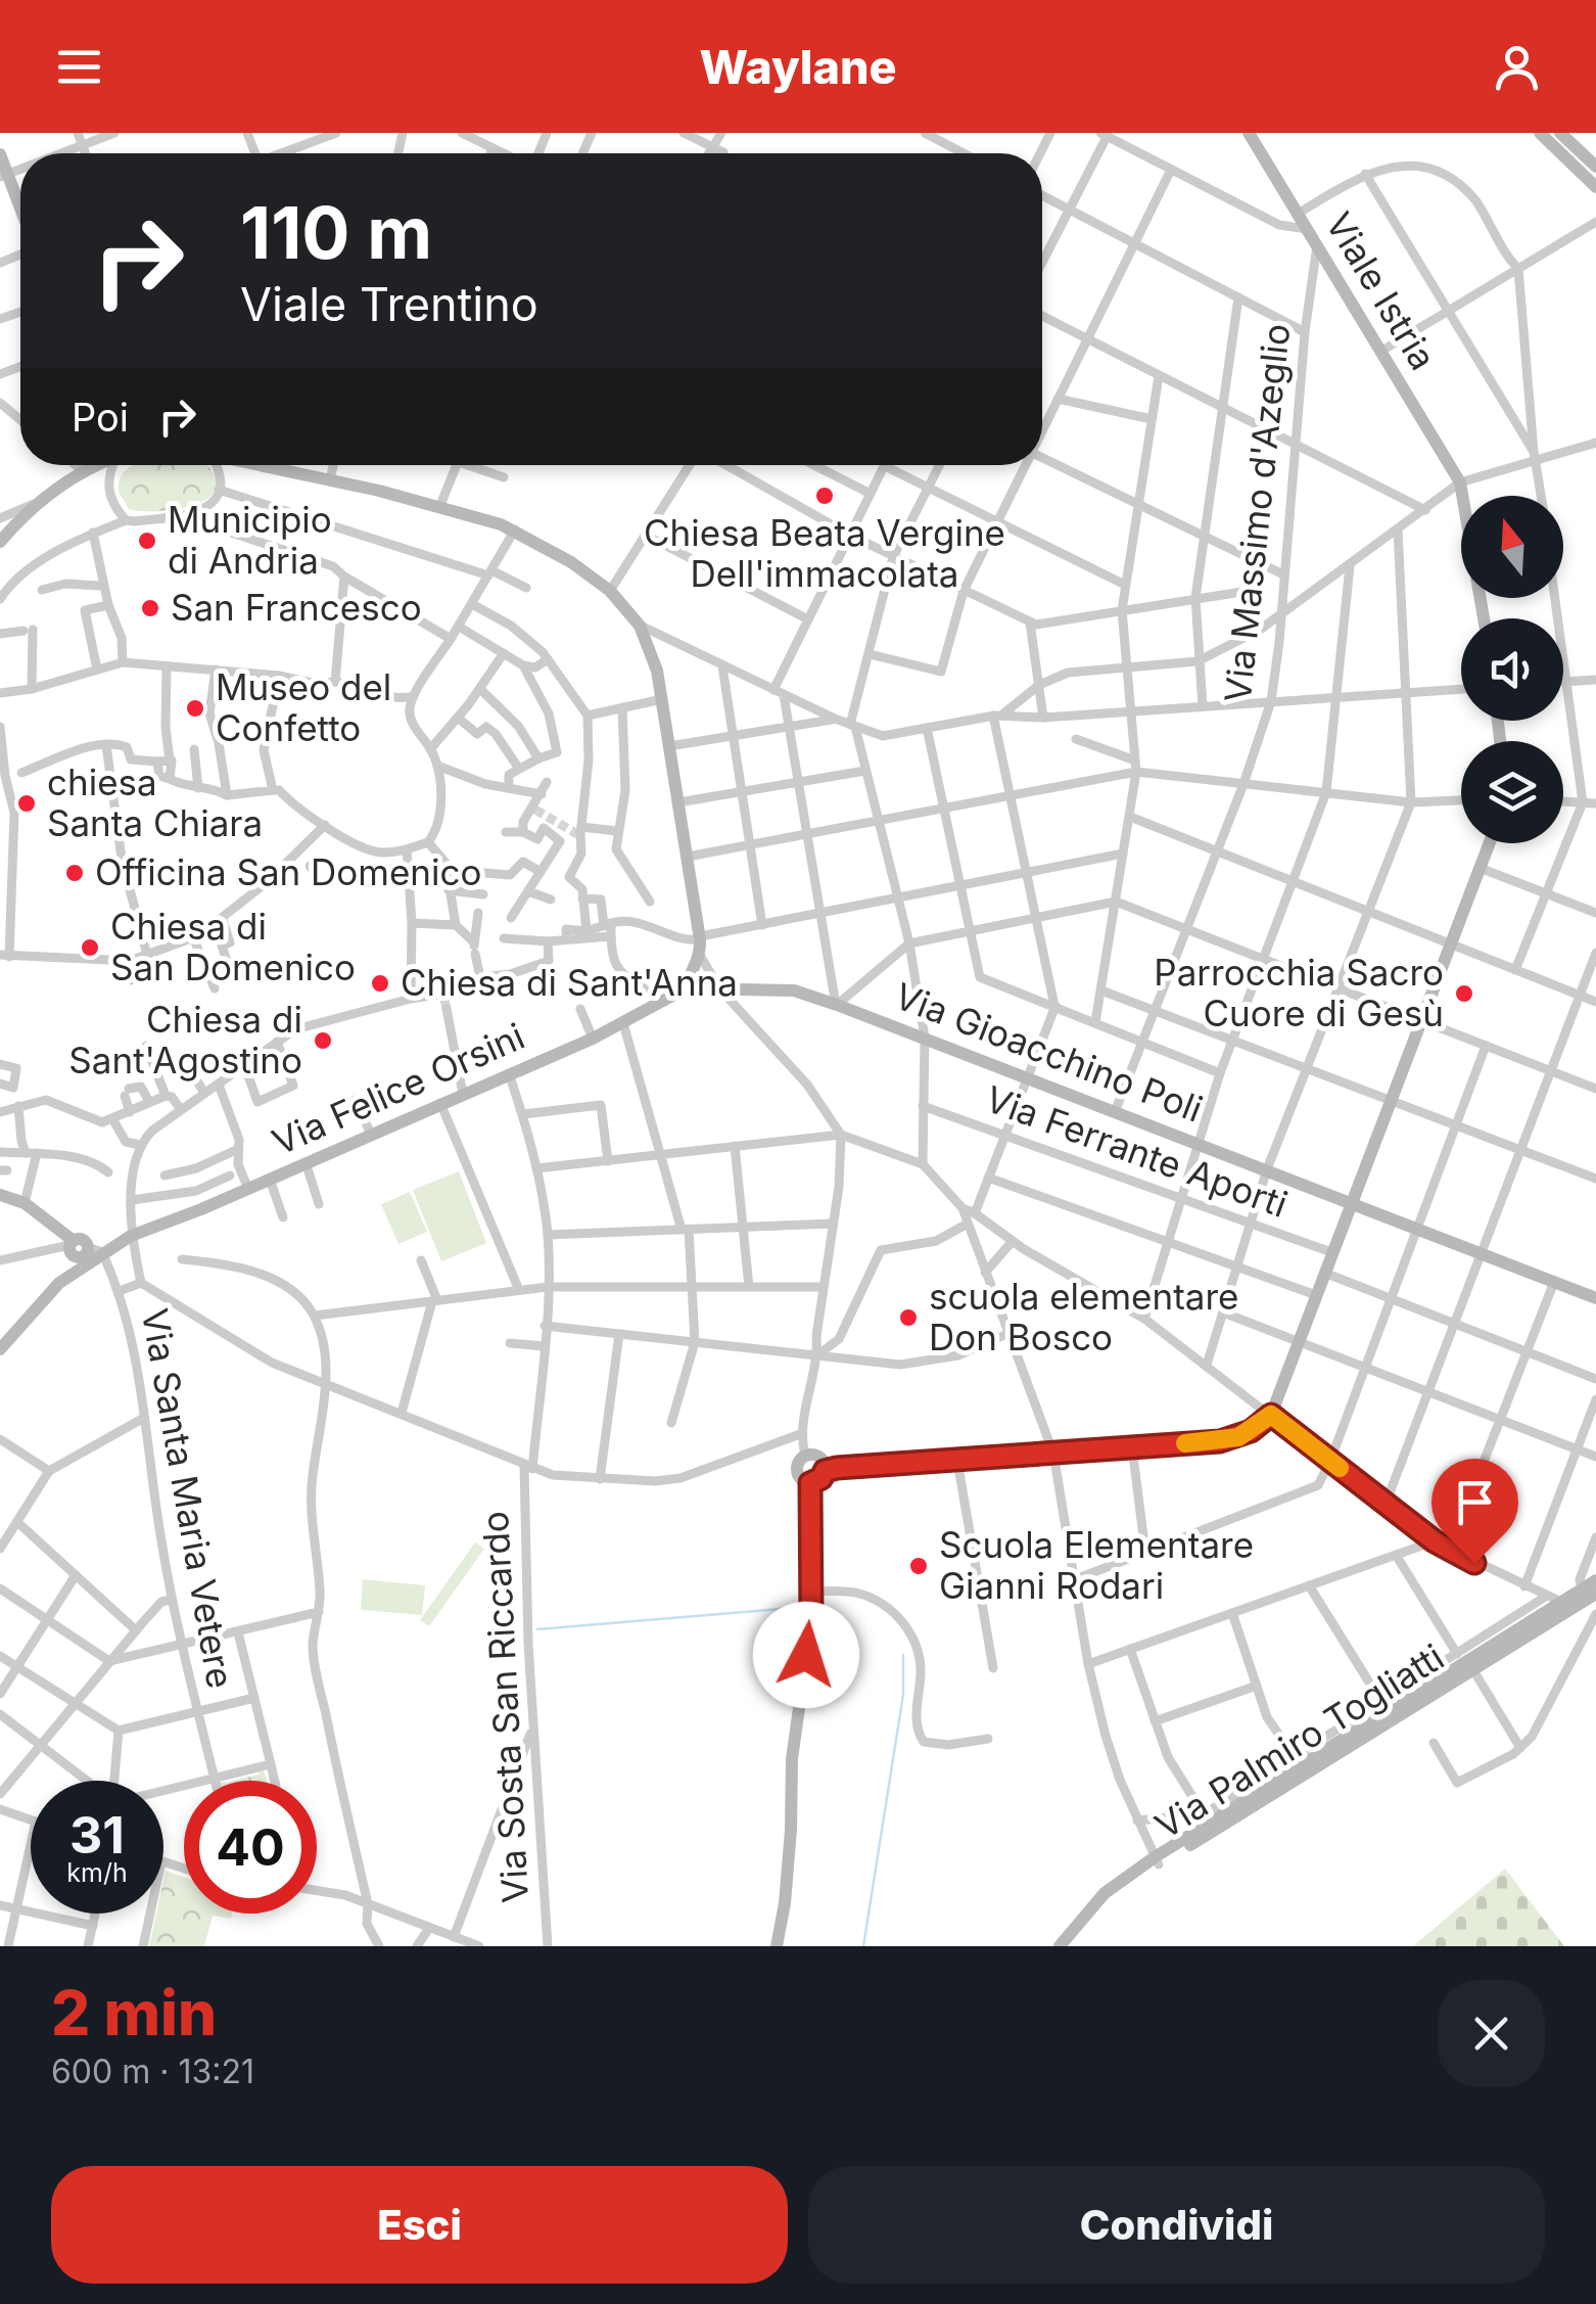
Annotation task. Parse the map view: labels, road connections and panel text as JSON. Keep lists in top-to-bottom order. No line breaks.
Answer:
{"streets":{"street":["Viale Istria","Via Massimo d'Azeglio","Via Gioacchino Poli","Via Felice Orsini","Via Ferrante Aporti","Via Santa Maria Vetere","Via Sosta San Riccardo","Via Palmiro Togliatti"]},"crossings":[["Viale Istria","Via Massimo d'Azeglio"],["Via Massimo d'Azeglio","Via Gioacchino Poli"],["Via Gioacchino Poli","Via Felice Orsini"],["Via Felice Orsini","Via Santa Maria Vetere"],["Via Felice Orsini","Via Sosta San Riccardo"]],"places":["Chiesa Beata Vergine Dell'immacolata","Municipio di Andria","San Francesco","Museo del Confetto","chiesa Santa Chiara","Officina San Domenico","Chiesa di San Domenico","Chiesa di Sant'Anna","Parrocchia Sacro Cuore di Gesù","Chiesa di Sant'Agostino","scuola elementare Don Bosco","Scuola Elementare Gianni Rodari"],"north":"top","page":{"header":"Waylane","turn":["110 m","Viale Trentino"],"then":"Poi","speed":"31 km/h","limit":"40","heading":["2 min","600 m · 13:21"],"buttons":["Esci","Condividi"]}}
